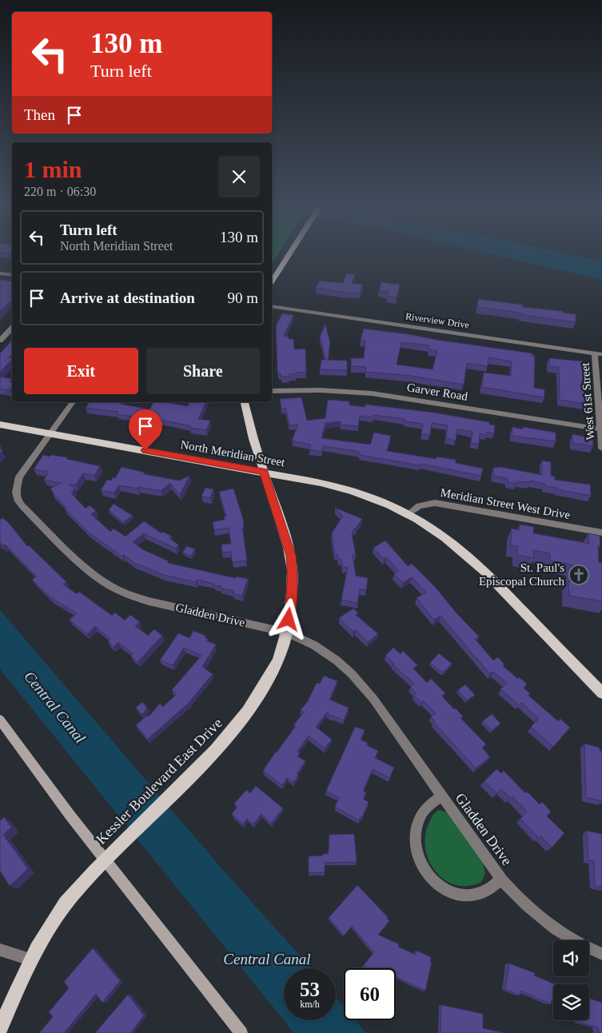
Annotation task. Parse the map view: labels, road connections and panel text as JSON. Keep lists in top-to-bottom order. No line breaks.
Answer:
{"streets":{"main road":["North Meridian Street","Kessler Boulevard East Drive"],"street":["Riverview Drive","Garver Road","West 61st Street","Meridian Street West Drive","Gladden Drive"]},"crossings":[["Riverview Drive","West 61st Street"],["Garver Road","West 61st Street"],["North Meridian Street","Meridian Street West Drive"],["North Meridian Street","Gladden Drive"],["North Meridian Street","Kessler Boulevard East Drive"],["Gladden Drive","Kessler Boulevard East Drive"]],"water":["Central Canal"],"places":{"church":["St. Paul's Episcopal Church"]},"page":{"turn":["130 m","Turn left"],"then":"Then","heading":["1 min","220 m · 06:30"],"list":[{"name":"Turn left","note":"North Meridian Street","value":"130 m"},{"name":"Arrive at destination","value":"90 m"}],"buttons":["Exit","Share"],"speed":"53 km/h","limit":"60"}}
